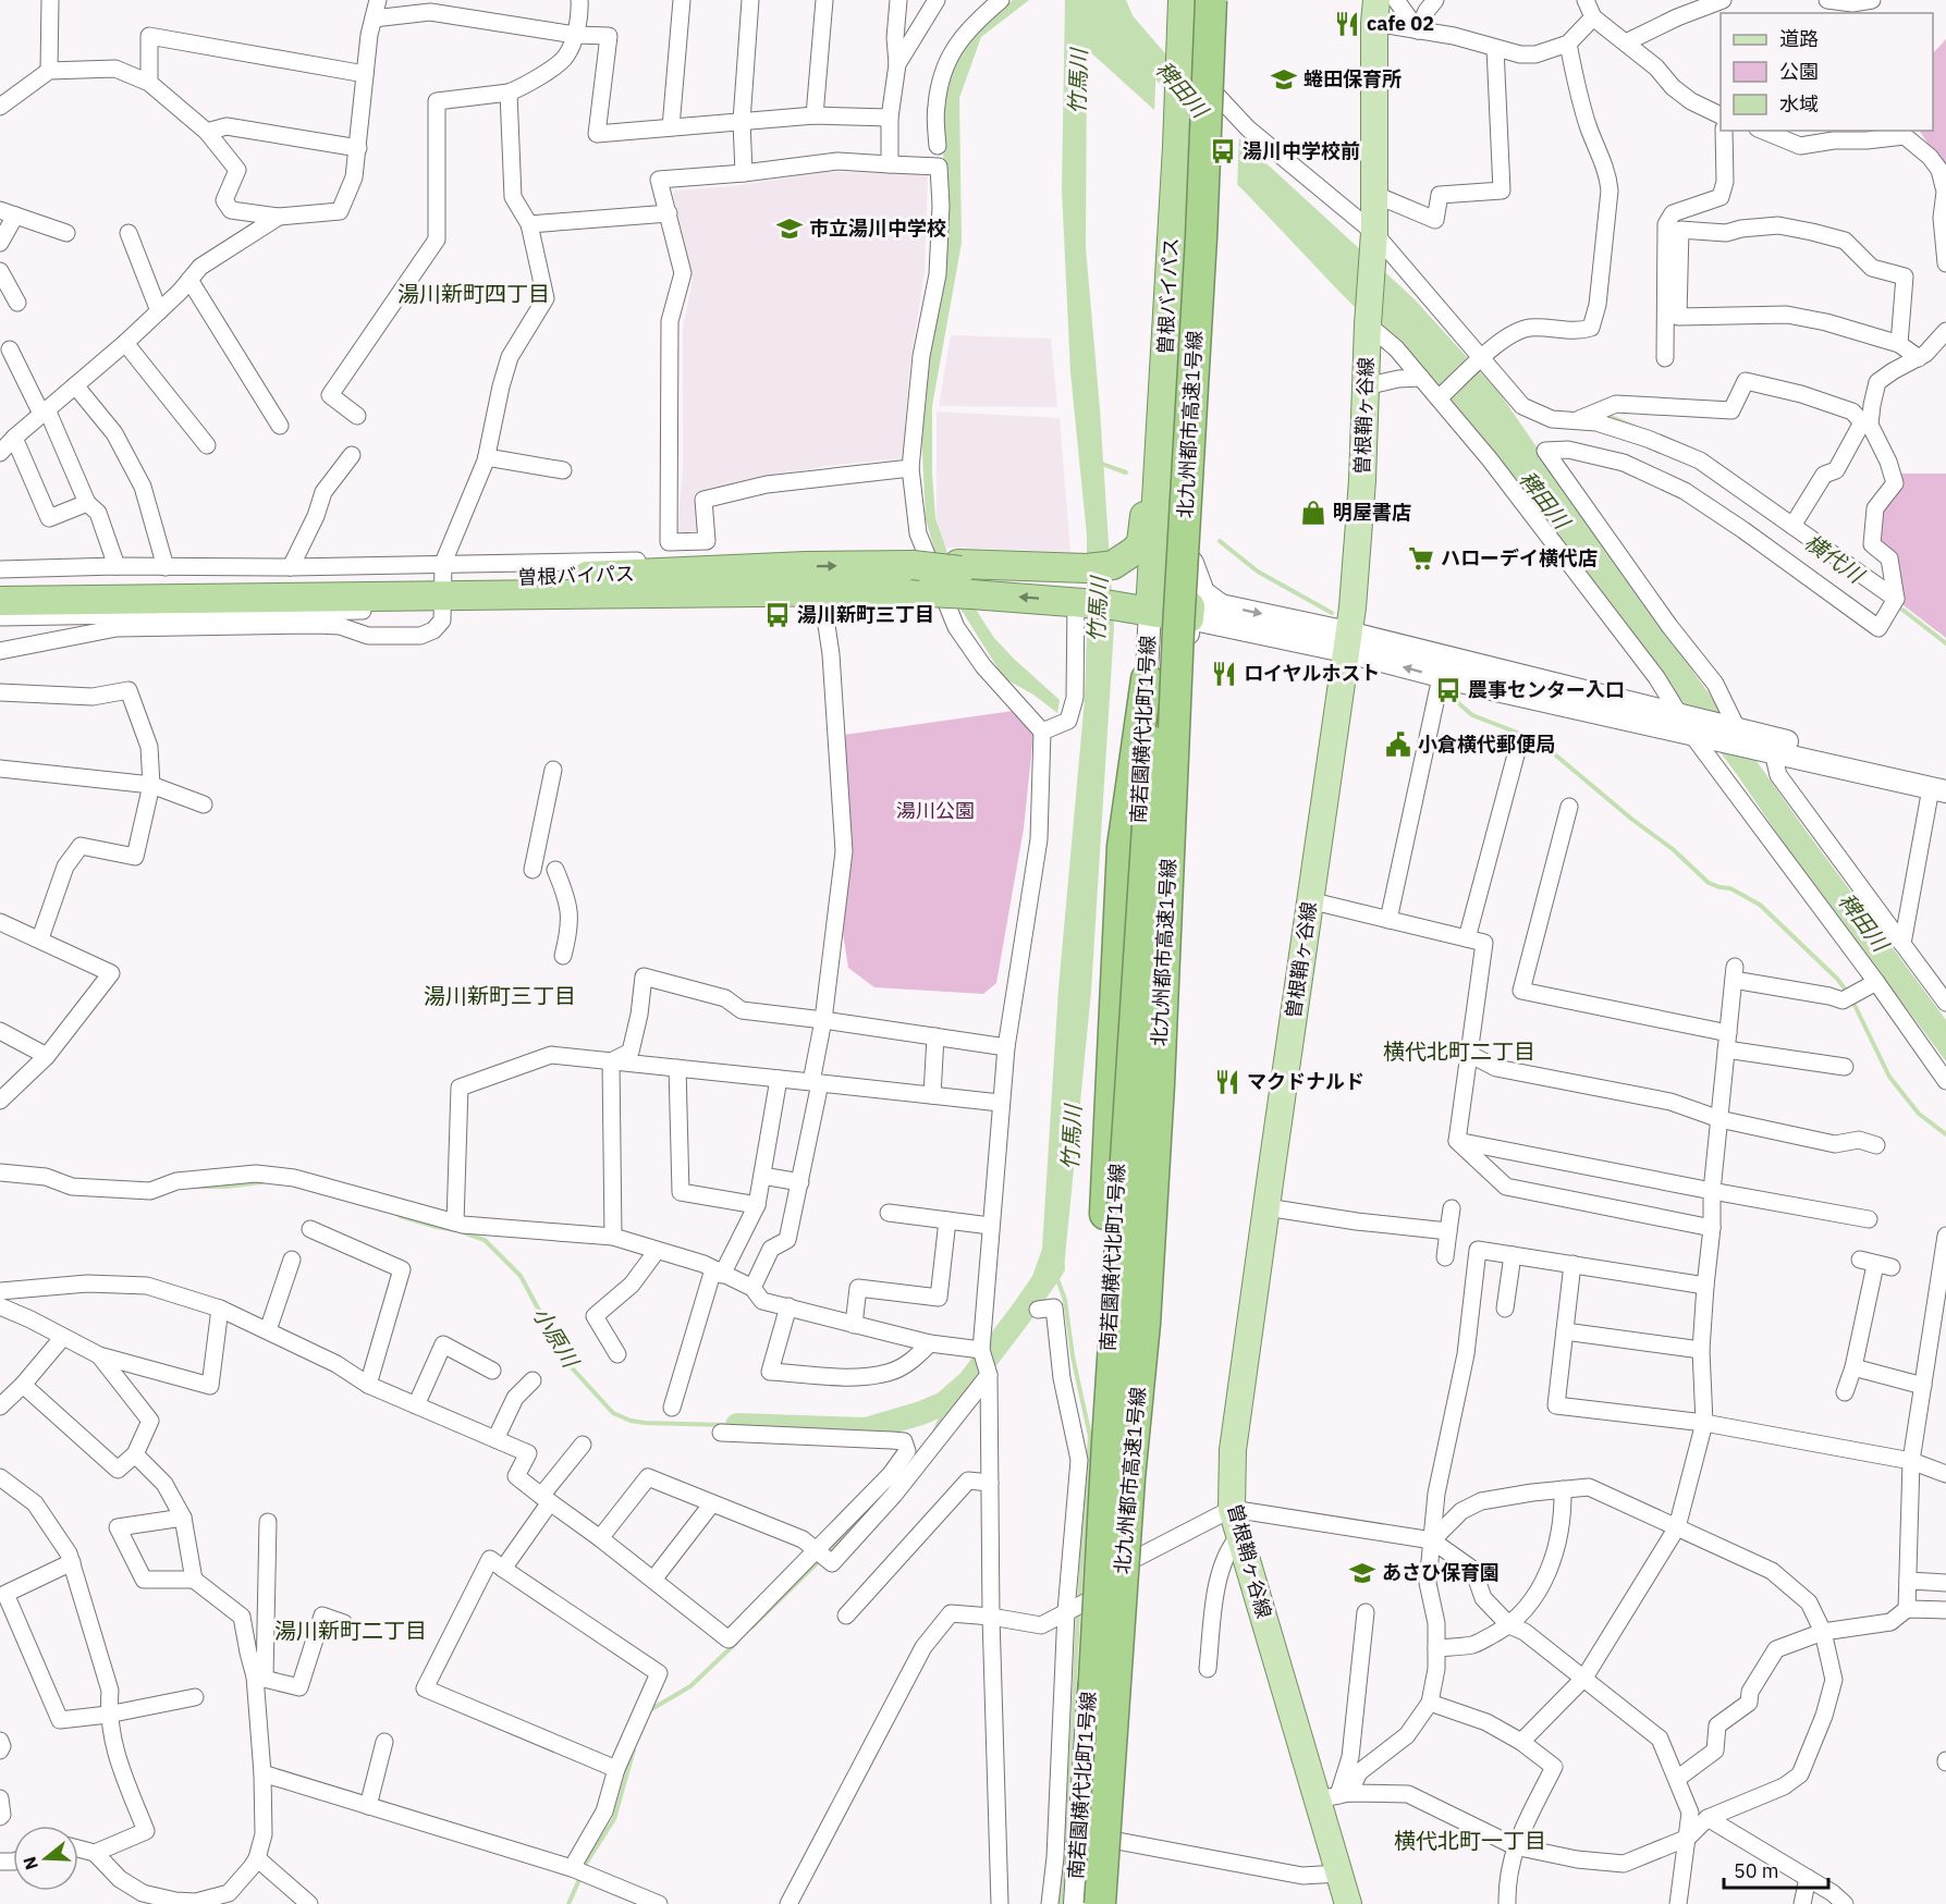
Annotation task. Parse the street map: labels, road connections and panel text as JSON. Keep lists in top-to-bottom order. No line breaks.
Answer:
{"streets":{"highway":["曽根バイパス","北九州都市高速1号線"],"main road":["曽根鞘ヶ谷線"],"street":["南若園横代北町1号線"]},"crossings":[["曽根バイパス","南若園横代北町1号線"],["北九州都市高速1号線","南若園横代北町1号線"]],"districts":["湯川新町四丁目","湯川新町三丁目","横代北町二丁目","湯川新町二丁目","横代北町一丁目"],"water":["竹馬川","稗田川","横代川","小原川"],"parks":["湯川公園"],"places":{"restaurant":["cafe 02","ロイヤルホスト","マクドナルド"],"school or university":["蜷田保育所","市立湯川中学校","あさひ保育園"],"bus stop":["湯川中学校前","湯川新町三丁目","農事センター入口"],"shop":["明屋書店"],"supermarket":["ハローデイ横代店"],"public building":["小倉横代郵便局"]},"legend":["道路","公園","水域"],"scale_bar":"50 m","north":"left"}
